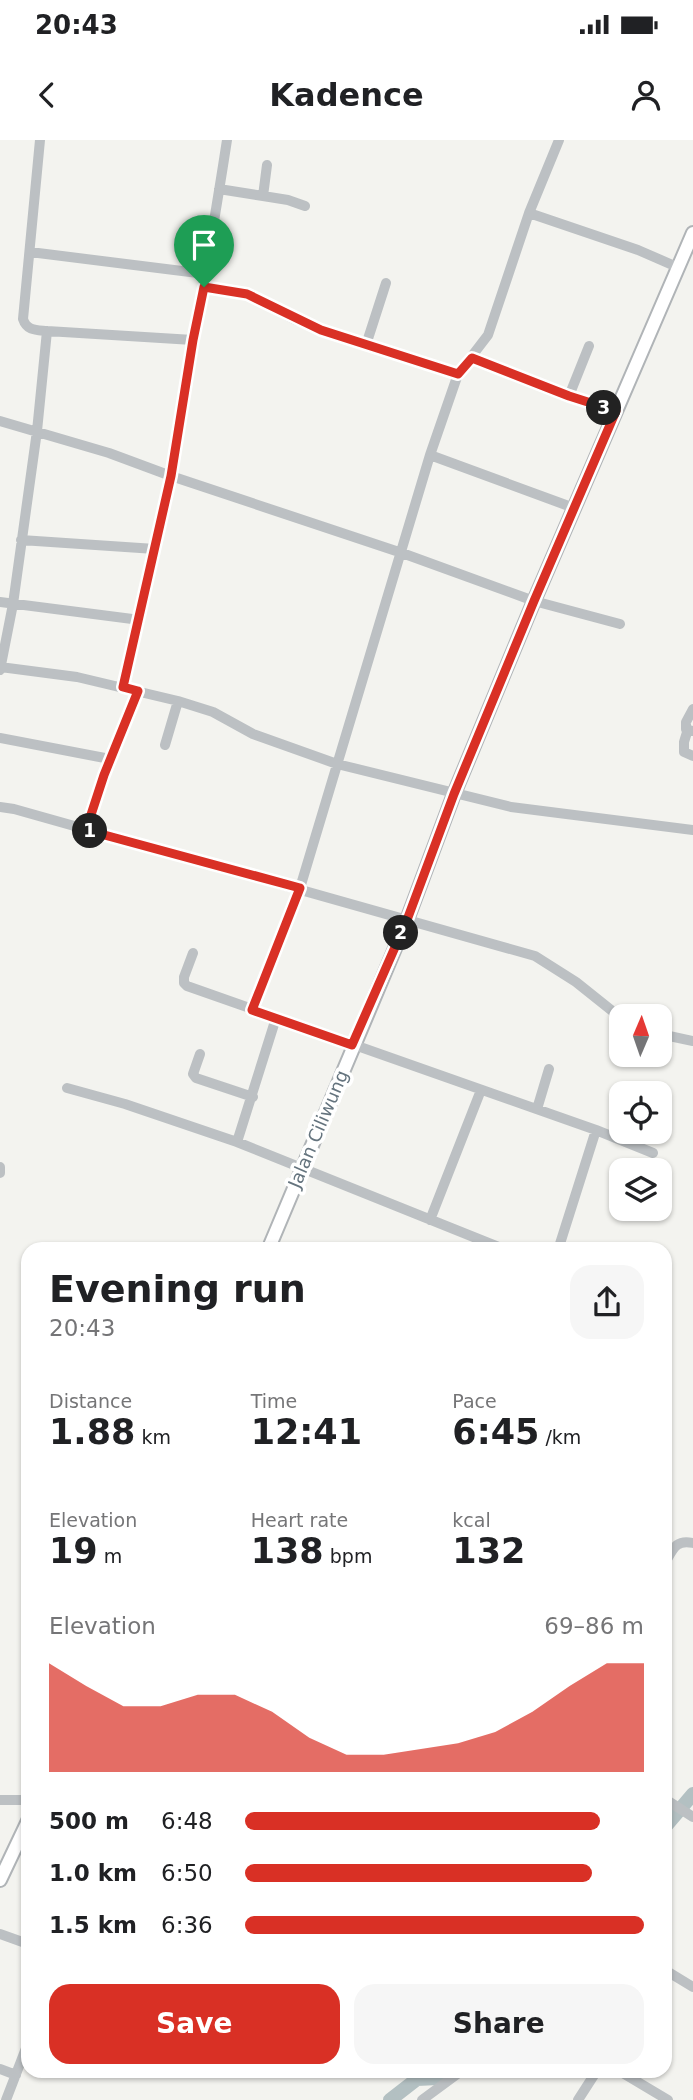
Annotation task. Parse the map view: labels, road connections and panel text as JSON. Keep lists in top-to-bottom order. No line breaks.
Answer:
{"streets":{"main road":["Jalan Ciliwung"]},"north":"top","page":{"status":"20:43","header":"Kadence","pins":["3","1","2"],"heading":["Evening run","20:43"],"stats":[["Distance","1.88 km"],["Time","12:41"],["Pace","6:45 /km"],["Elevation","19 m"],["Heart rate","138 bpm"],["kcal","132"]],"chart":["Elevation","69–86 m"],"list":[{"name":"500 m","note":"6:48"},{"name":"1.0 km","note":"6:50"},{"name":"1.5 km","note":"6:36"}],"buttons":["Save","Share"]}}
